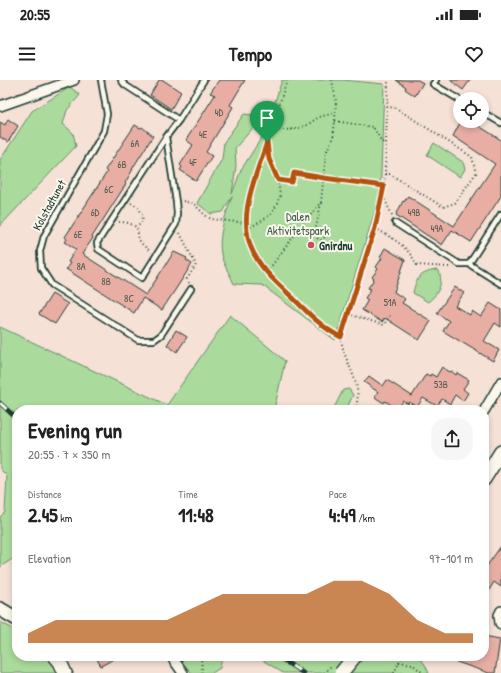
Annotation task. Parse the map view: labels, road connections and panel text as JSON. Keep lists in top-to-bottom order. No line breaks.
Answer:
{"streets":{"lane":["Kolstadtunet"]},"parks":["Dalen Aktivitetspark"],"places":["Gnirdnu"],"house_numbers":["4D","4E","6A","4F","6B","6C","6D","49B","49A","6E","8A","8B","8C","51A","53B"],"page":{"status":"20:55","header":"Tempo","heading":["Evening run","20:55 · 7 × 350 m"],"stats":[["Distance","2.45 km"],["Time","11:48"],["Pace","4:49 /km"]],"chart":["Elevation","97–101 m"]}}
